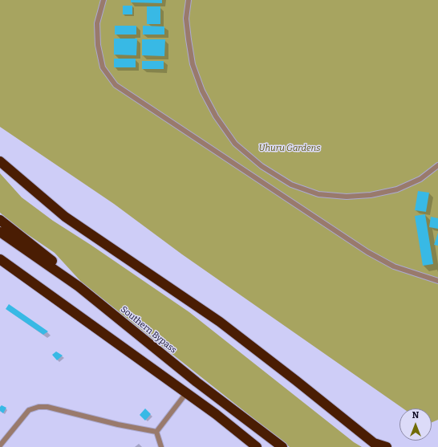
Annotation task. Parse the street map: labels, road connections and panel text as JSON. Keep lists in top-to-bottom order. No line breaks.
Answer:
{"streets":{"highway":["Southern Bypass"]},"parks":["Uhuru Gardens"],"north":"top"}
